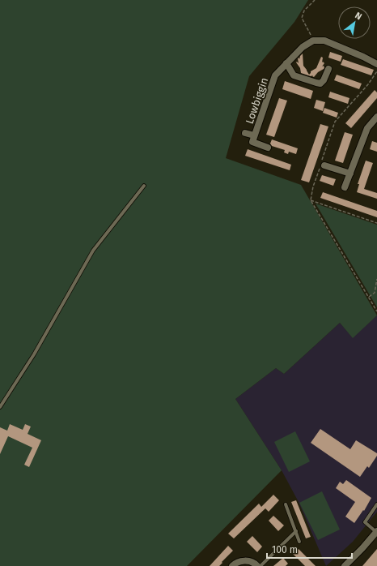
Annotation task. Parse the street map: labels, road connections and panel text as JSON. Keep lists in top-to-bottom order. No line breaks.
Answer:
{"streets":{"street":["Lowbiggin"]},"scale_bar":"100 m","north":"top right"}
